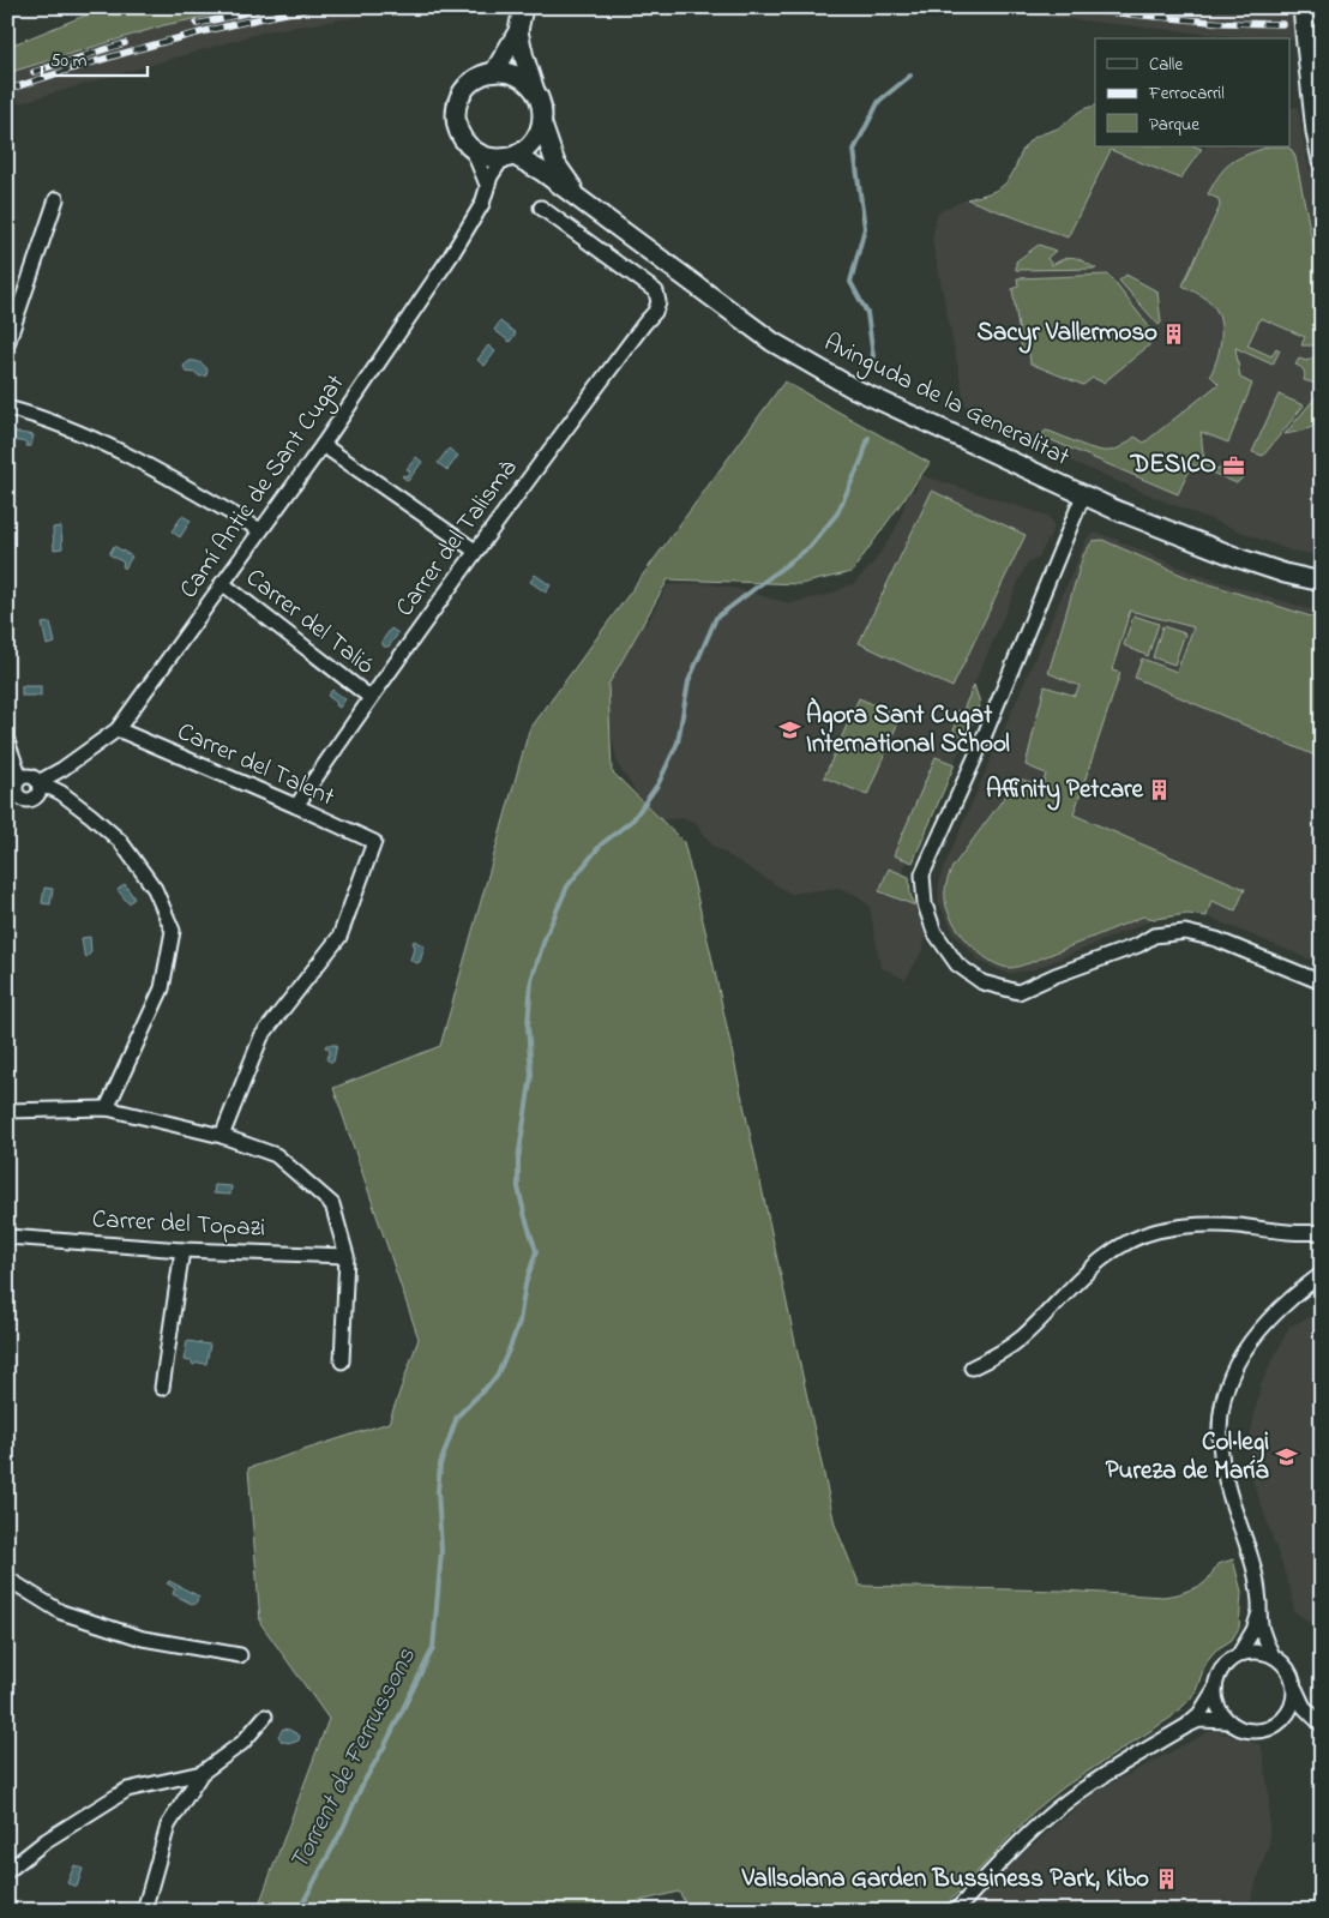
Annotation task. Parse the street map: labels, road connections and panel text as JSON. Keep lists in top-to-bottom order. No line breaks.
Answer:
{"streets":{"street":["Avinguda de la Generalitat","Camí Antic de Sant Cugat","Carrer del Talismà","Carrer del Talió","Carrer del Talent","Carrer del Topazi"]},"crossings":[["Avinguda de la Generalitat","Camí Antic de Sant Cugat"],["Camí Antic de Sant Cugat","Carrer del Talió"],["Camí Antic de Sant Cugat","Carrer del Talent"],["Carrer del Talismà","Carrer del Talió"],["Carrer del Talismà","Carrer del Talent"]],"water":["Torrent de Ferrussons"],"places":{"building":["Sacyr Vallermoso","Affinity Petcare","Vallsolana Garden Bussiness Park, Kibo"],"office":["DESICO"],"school or university":["Àgora Sant Cugat International School","Col·legi Pureza de María"]},"legend":["Calle","Ferrocarril","Parque"],"scale_bar":"50 m"}
